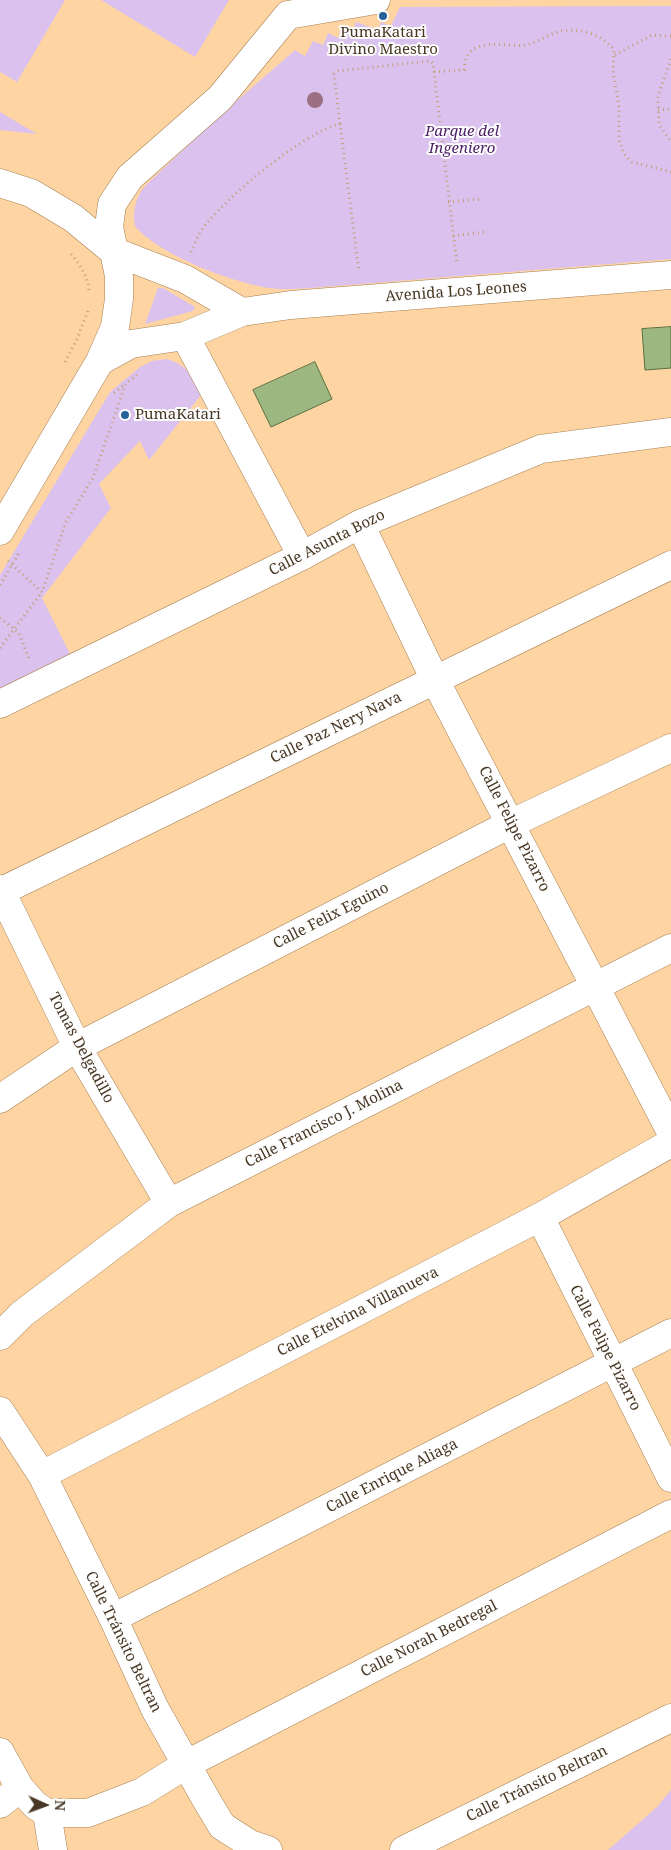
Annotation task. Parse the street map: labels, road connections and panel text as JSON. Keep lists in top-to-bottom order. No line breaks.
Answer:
{"streets":{"street":["Avenida Los Leones","Calle Asunta Bozo","Calle Paz Nery Nava","Calle Felipe Pizarro","Calle Felix Eguino","Tomas Delgadillo","Calle Francisco J. Molina","Calle Etelvina Villanueva","Calle Enrique Aliaga","Calle Norah Bedregal","Calle Tránsito Beltran"]},"crossings":[["Calle Asunta Bozo","Calle Felipe Pizarro"],["Calle Paz Nery Nava","Calle Felipe Pizarro"],["Calle Paz Nery Nava","Tomas Delgadillo"],["Calle Felipe Pizarro","Calle Felix Eguino"],["Calle Felipe Pizarro","Calle Francisco J. Molina"],["Calle Felipe Pizarro","Calle Etelvina Villanueva"],["Calle Felipe Pizarro","Calle Enrique Aliaga"],["Calle Felix Eguino","Tomas Delgadillo"],["Tomas Delgadillo","Calle Francisco J. Molina"],["Calle Etelvina Villanueva","Calle Tránsito Beltran"],["Calle Enrique Aliaga","Calle Tránsito Beltran"],["Calle Norah Bedregal","Calle Tránsito Beltran"]],"parks":["Parque del Ingeniero"],"places":["PumaKatari Divino Maestro","PumaKatari"],"north":"right"}
